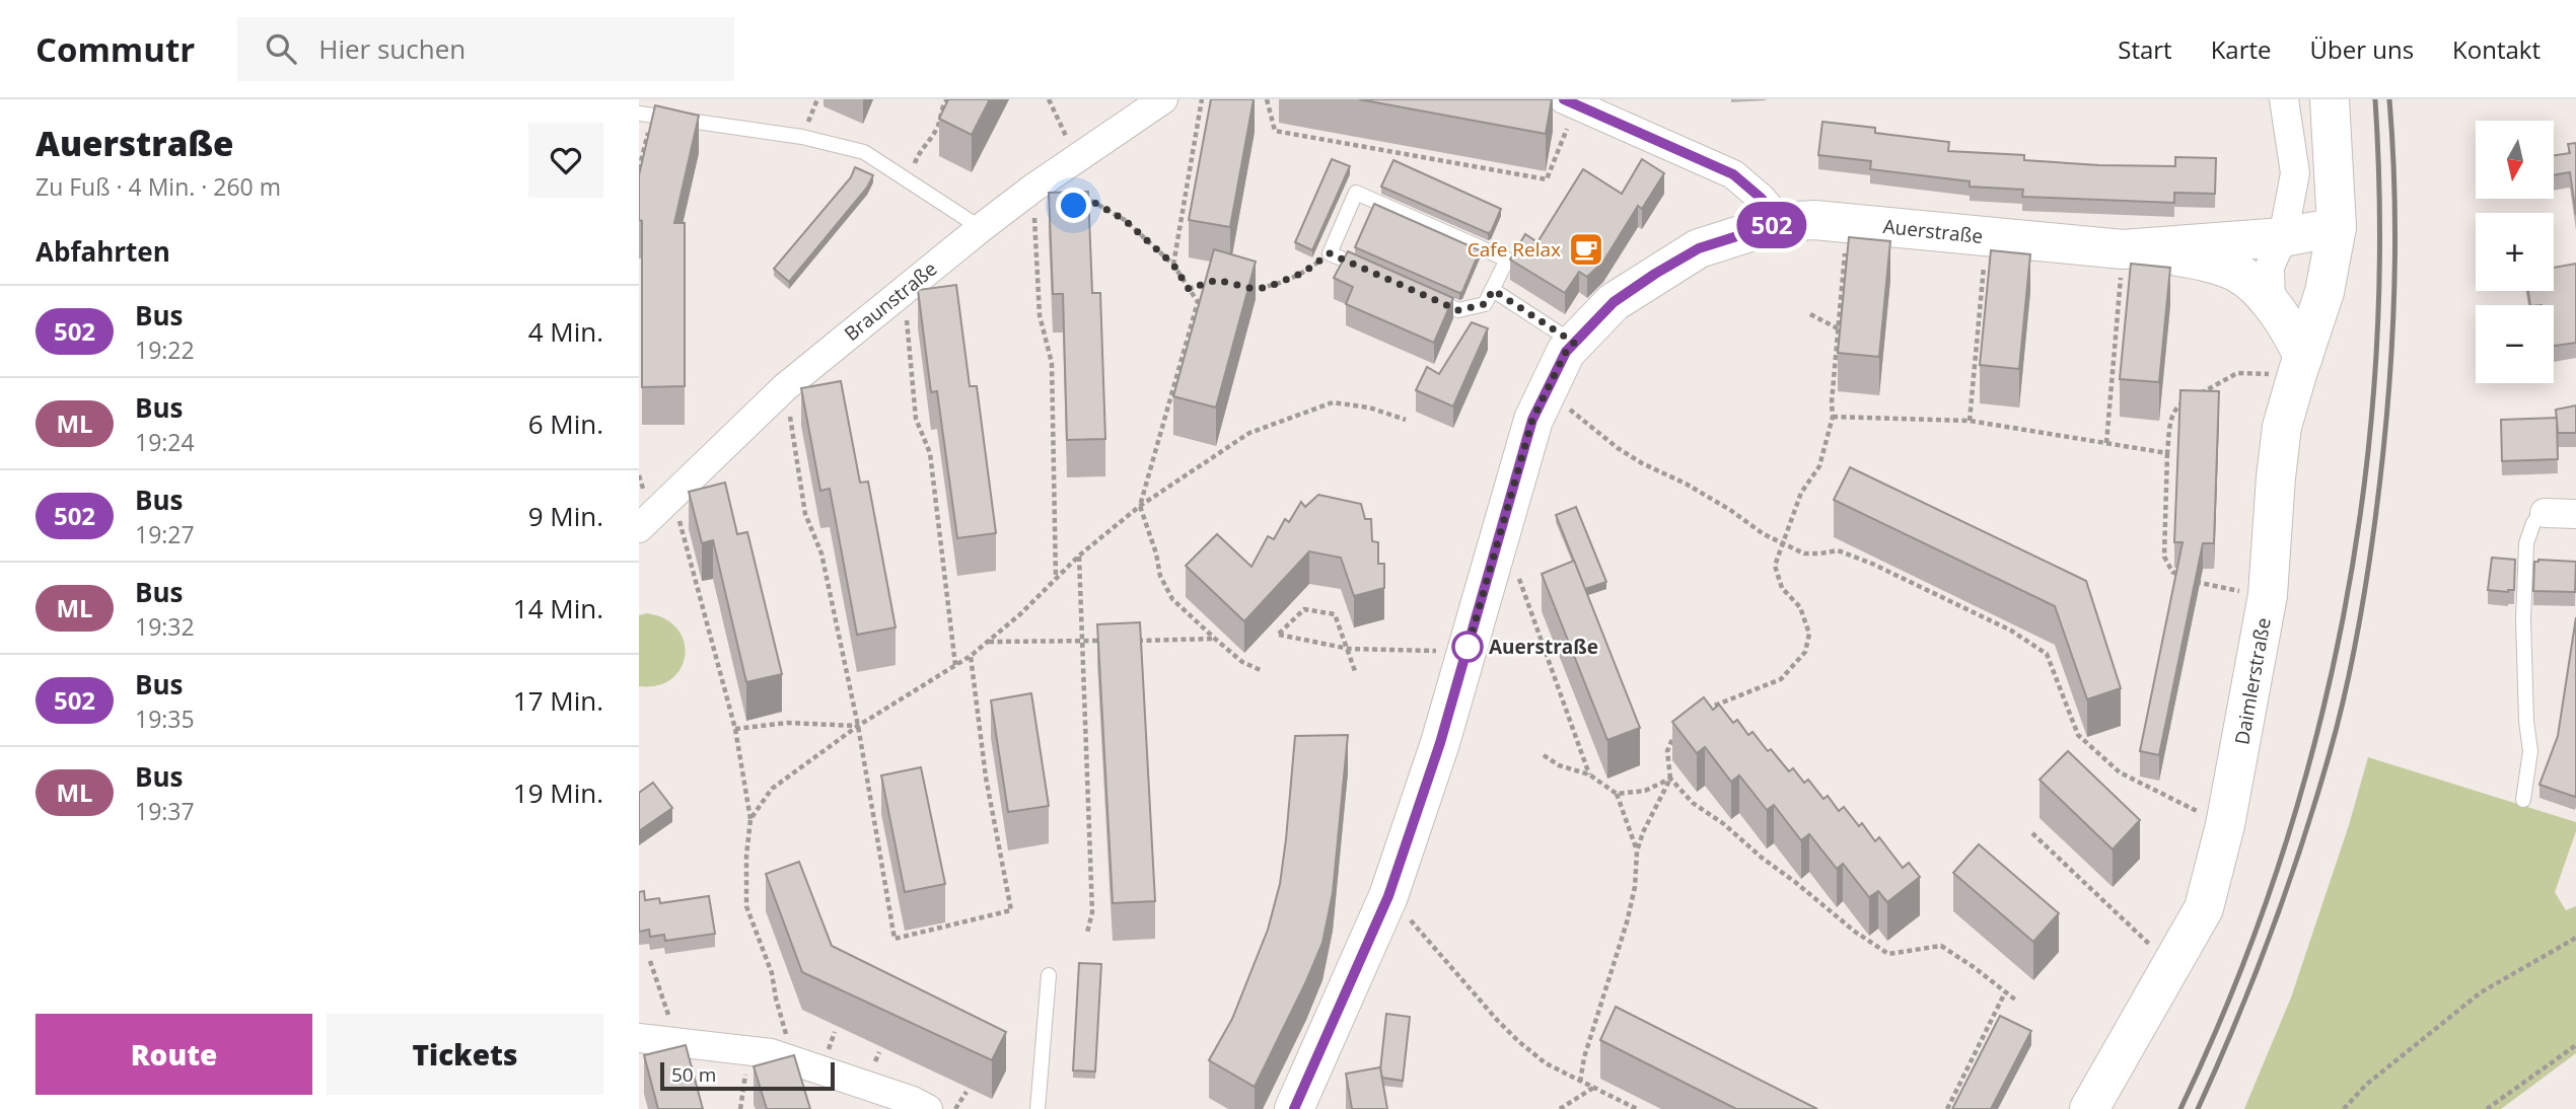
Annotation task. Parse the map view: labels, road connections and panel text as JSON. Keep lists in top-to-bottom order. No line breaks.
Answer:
{"streets":{"street":["Auerstraße","Braunstraße","Daimlerstraße"]},"crossings":[["Auerstraße","Daimlerstraße"]],"places":{"cafe":["Cafe Relax"],"other":["Auerstraße"]},"lines":["bus line 502"],"scale_bar":"50 m","north":"bottom","page":{"header":"Commutr","search":"Hier suchen","nav":["Start","Karte","Über uns","Kontakt"],"heading":[["Auerstraße","Zu Fuß · 4 Min. · 260 m"],"Abfahrten"],"on_map":"502","map_buttons":["+","−"],"list":[{"mark":"502","name":"Bus","note":"19:22","value":"4 Min."},{"mark":"ML","name":"Bus","note":"19:24","value":"6 Min."},{"mark":"502","name":"Bus","note":"19:27","value":"9 Min."},{"mark":"ML","name":"Bus","note":"19:32","value":"14 Min."},{"mark":"502","name":"Bus","note":"19:35","value":"17 Min."},{"mark":"ML","name":"Bus","note":"19:37","value":"19 Min."}],"buttons":["Route","Tickets"],"scale":"50 m"}}
